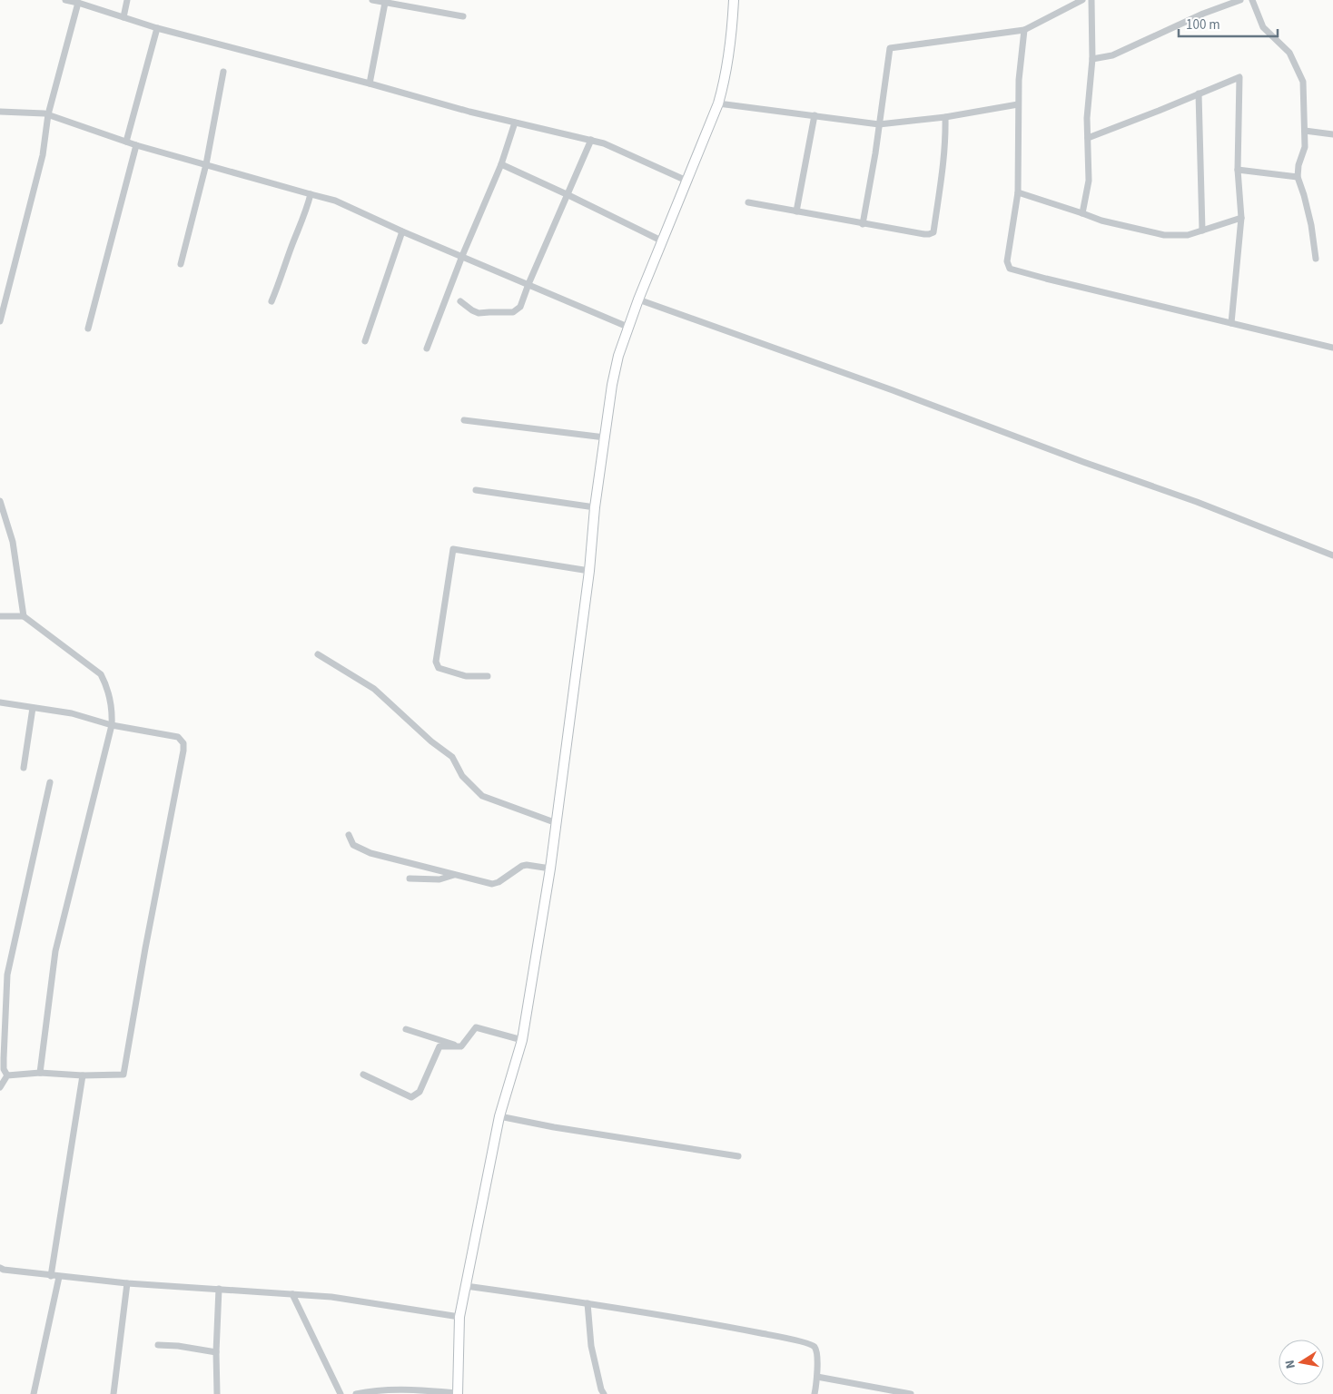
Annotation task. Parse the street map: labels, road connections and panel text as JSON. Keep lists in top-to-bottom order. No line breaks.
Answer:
{"scale_bar":"100 m","north":"left"}
